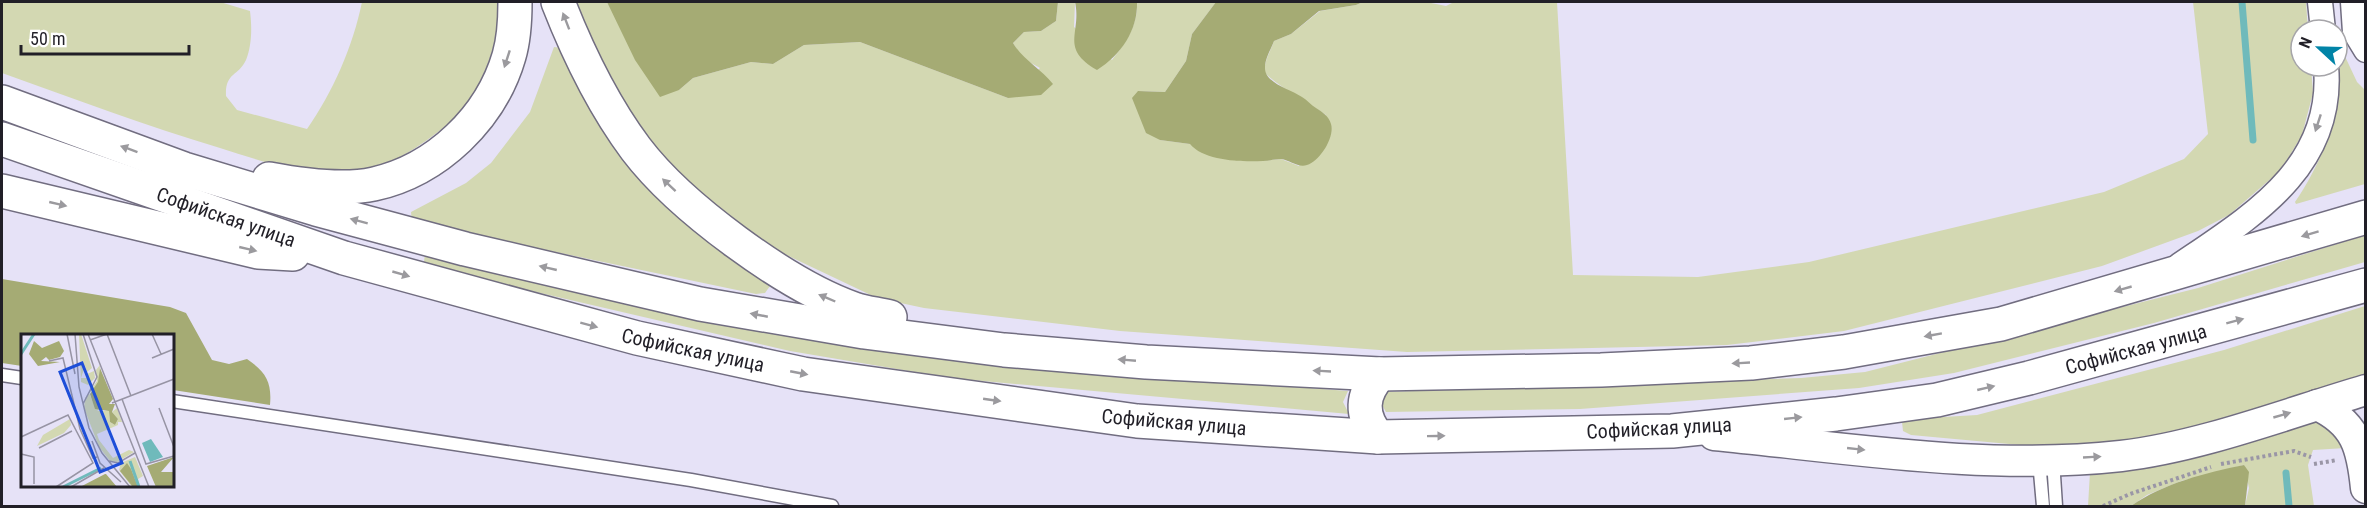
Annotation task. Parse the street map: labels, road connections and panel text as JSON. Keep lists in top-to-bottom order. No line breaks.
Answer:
{"streets":{"main road":["Софийская улица"]},"scale_bar":"50 m","north":"left"}
